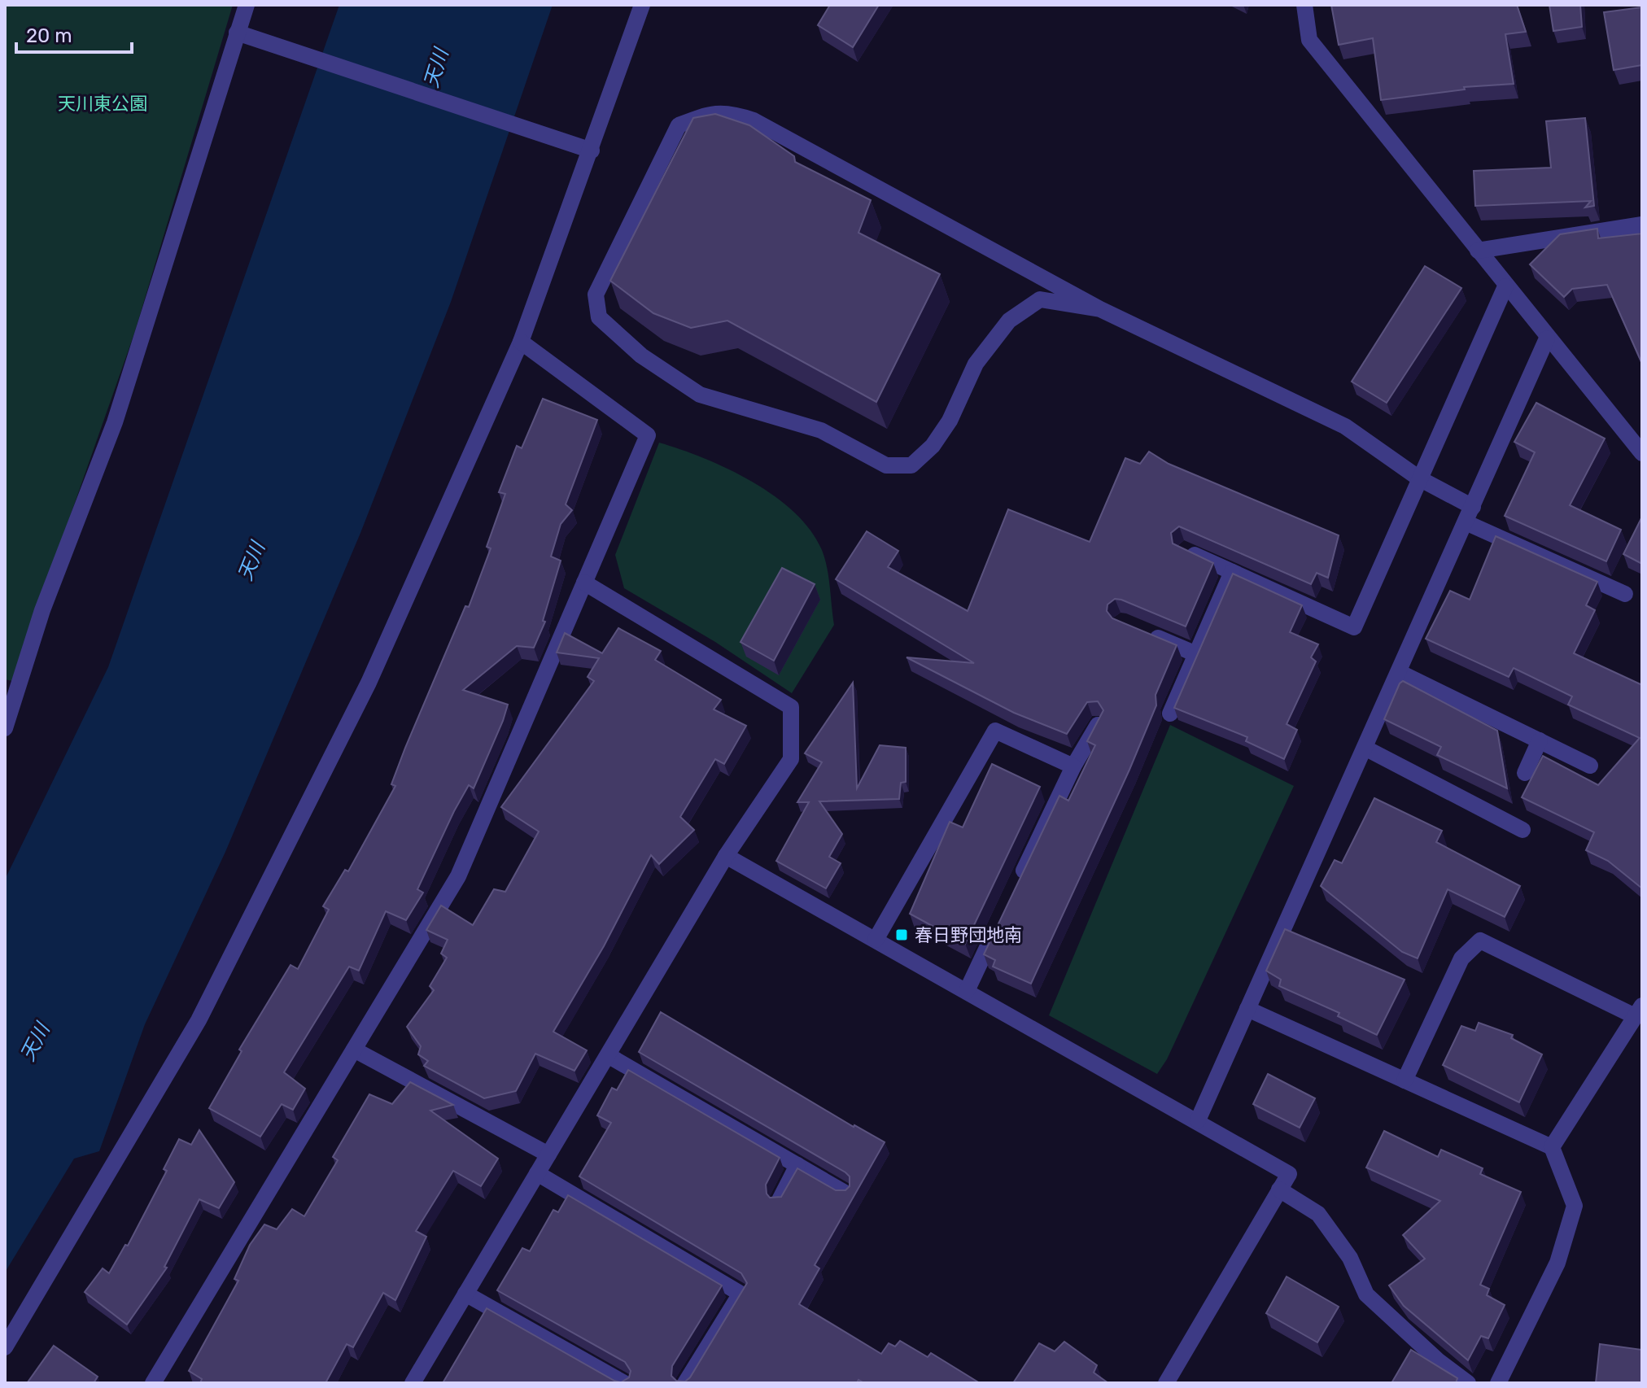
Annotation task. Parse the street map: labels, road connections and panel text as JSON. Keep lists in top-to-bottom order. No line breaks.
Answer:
{"water":["天川"],"parks":["天川東公園"],"places":{"transit":["春日野団地南"]},"scale_bar":"20 m"}
